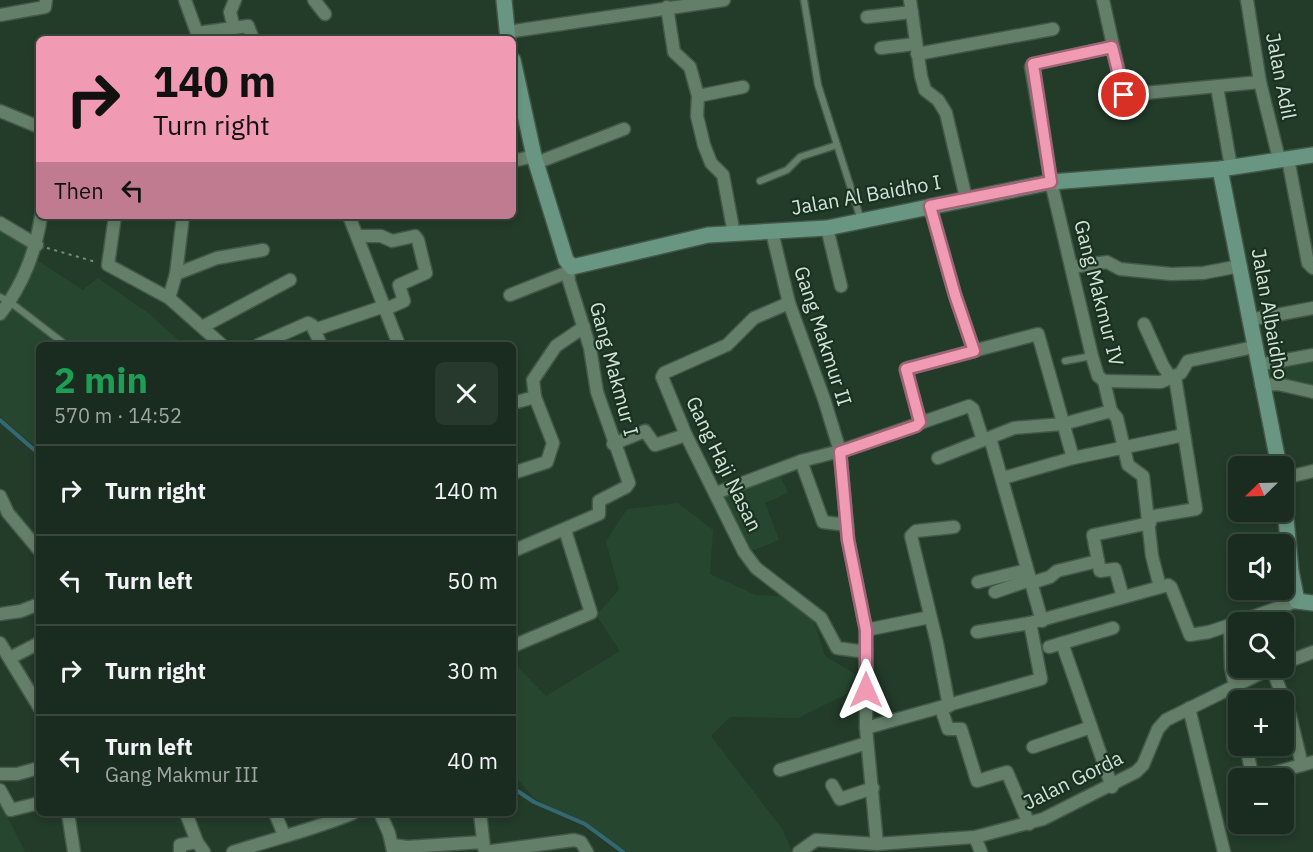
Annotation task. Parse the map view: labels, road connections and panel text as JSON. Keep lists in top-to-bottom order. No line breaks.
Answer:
{"streets":{"street":["Jalan Adil","Jalan Al Baidho I","Gang Makmur IV","Jalan Albaidho","Gang Makmur II","Gang Makmur I","Gang Haji Nasan","Jalan Gorda"]},"crossings":[["Jalan Adil","Jalan Al Baidho I"],["Jalan Al Baidho I","Gang Makmur IV"],["Jalan Al Baidho I","Jalan Albaidho"],["Jalan Al Baidho I","Gang Makmur II"],["Jalan Al Baidho I","Gang Makmur I"],["Gang Makmur II","Gang Haji Nasan"],["Gang Makmur II","Jalan Gorda"]],"north":"bottom left","page":{"turn":["140 m","Turn right"],"then":"Then","heading":["2 min","570 m · 14:52"],"list":[{"name":"Turn right","value":"140 m"},{"name":"Turn left","value":"50 m"},{"name":"Turn right","value":"30 m"},{"name":"Turn left","note":"Gang Makmur III","value":"40 m"}],"map_buttons":["+","−"]}}
